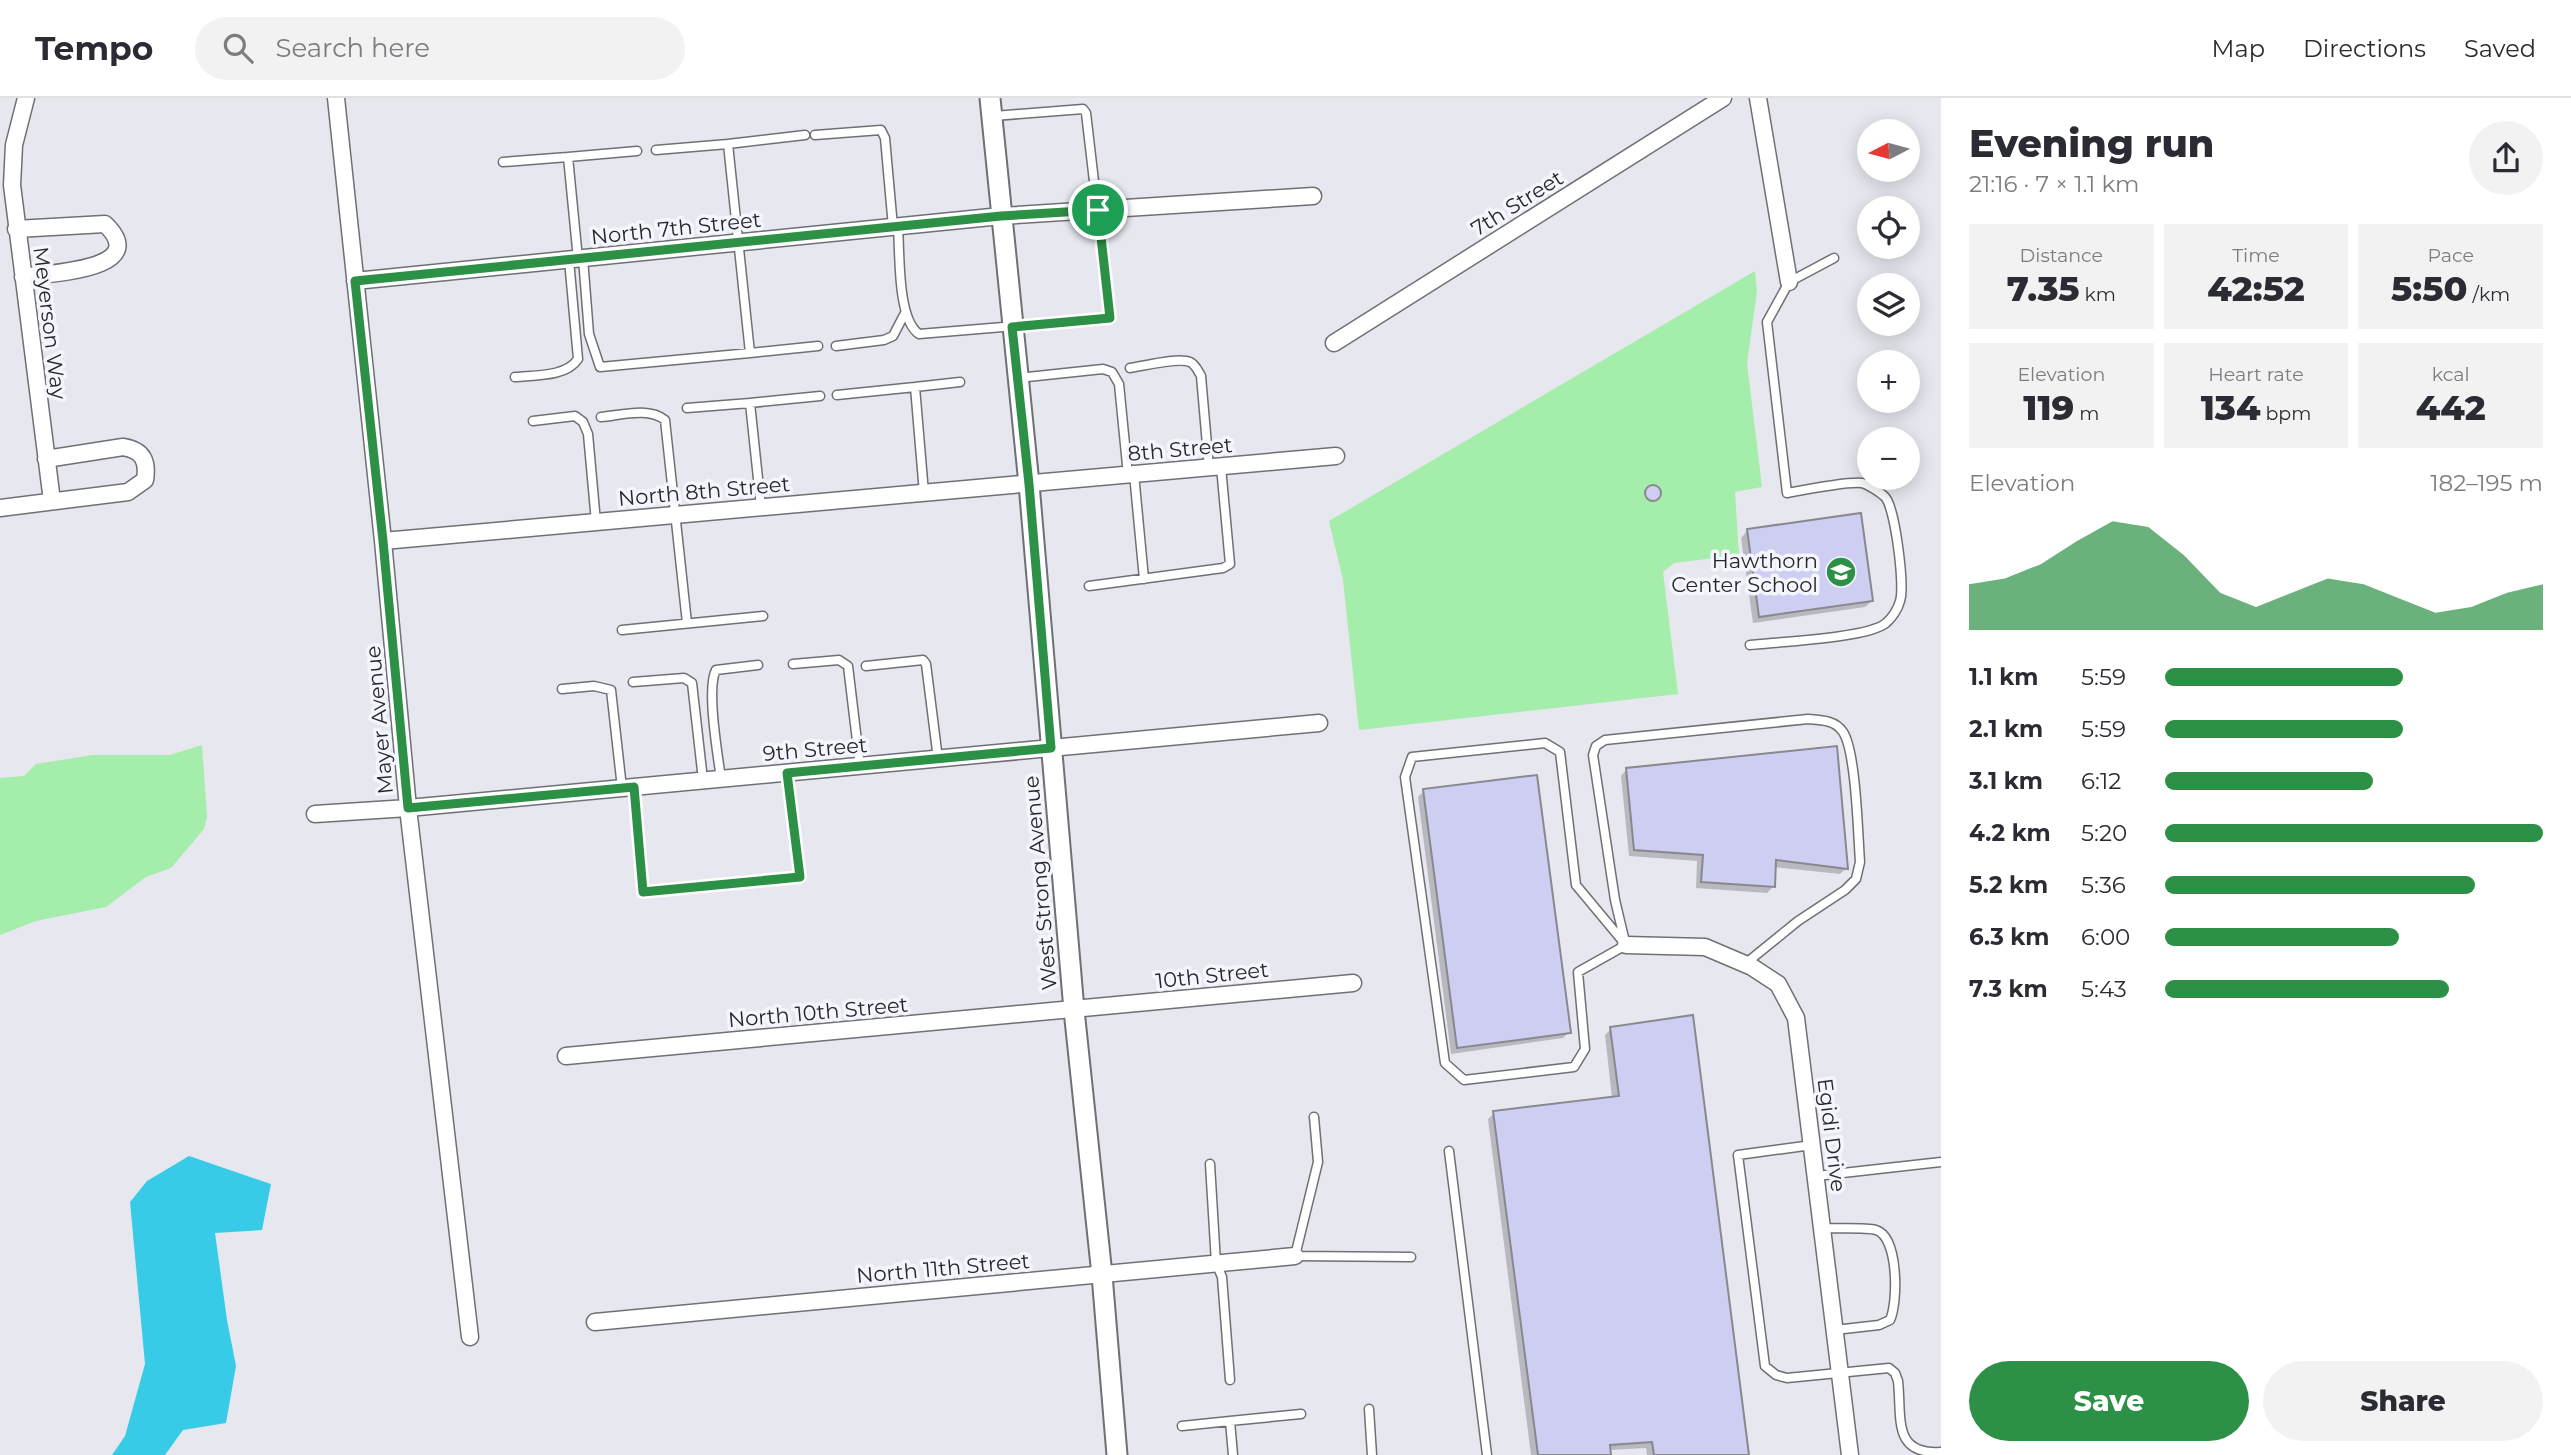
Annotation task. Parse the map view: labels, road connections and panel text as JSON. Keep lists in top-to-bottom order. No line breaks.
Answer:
{"streets":{"street":["7th Street","North 7th Street","Meyerson Way","8th Street","North 8th Street","Mayer Avenue","9th Street","West Strong Avenue","10th Street","North 10th Street","Egidi Drive","North 11th Street"]},"crossings":[["North 7th Street","Mayer Avenue"],["North 7th Street","West Strong Avenue"],["8th Street","North 8th Street"],["8th Street","West Strong Avenue"],["North 8th Street","Mayer Avenue"],["North 8th Street","West Strong Avenue"],["Mayer Avenue","9th Street"],["9th Street","West Strong Avenue"],["West Strong Avenue","10th Street"],["West Strong Avenue","North 10th Street"],["West Strong Avenue","North 11th Street"],["10th Street","North 10th Street"]],"places":{"school or university":["Hawthorn Center School"]},"north":"left","page":{"header":"Tempo","search":"Search here","nav":["Map","Directions","Saved"],"heading":["Evening run","21:16 · 7 × 1.1 km"],"map_buttons":["+","−"],"stats":[["Distance","7.35 km"],["Time","42:52"],["Pace","5:50 /km"],["Elevation","119 m"],["Heart rate","134 bpm"],["kcal","442"]],"chart":["Elevation","182–195 m"],"list":[{"name":"1.1 km","note":"5:59"},{"name":"2.1 km","note":"5:59"},{"name":"3.1 km","note":"6:12"},{"name":"4.2 km","note":"5:20"},{"name":"5.2 km","note":"5:36"},{"name":"6.3 km","note":"6:00"},{"name":"7.3 km","note":"5:43"}],"buttons":["Save","Share"]}}
